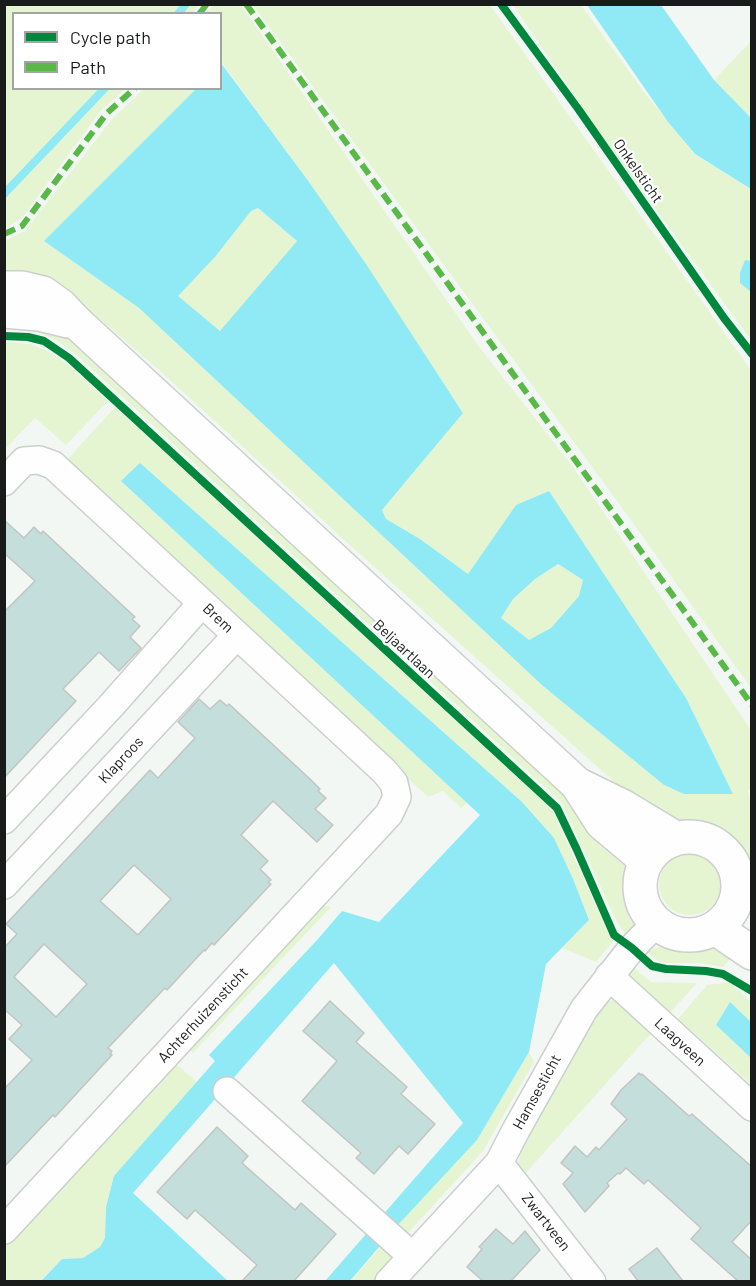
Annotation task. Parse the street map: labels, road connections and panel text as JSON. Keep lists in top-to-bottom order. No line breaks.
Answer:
{"streets":{"street":["Brem","Beljaartlaan","Klaproos","Achterhuizensticht","Laagveen","Hamsesticht","Zwartveen"],"cycle path":["Onkelsticht"]},"crossings":[["Brem","Klaproos"],["Brem","Achterhuizensticht"],["Beljaartlaan","Hamsesticht"],["Laagveen","Hamsesticht"],["Hamsesticht","Zwartveen"]],"legend":["Cycle path","Path"]}
